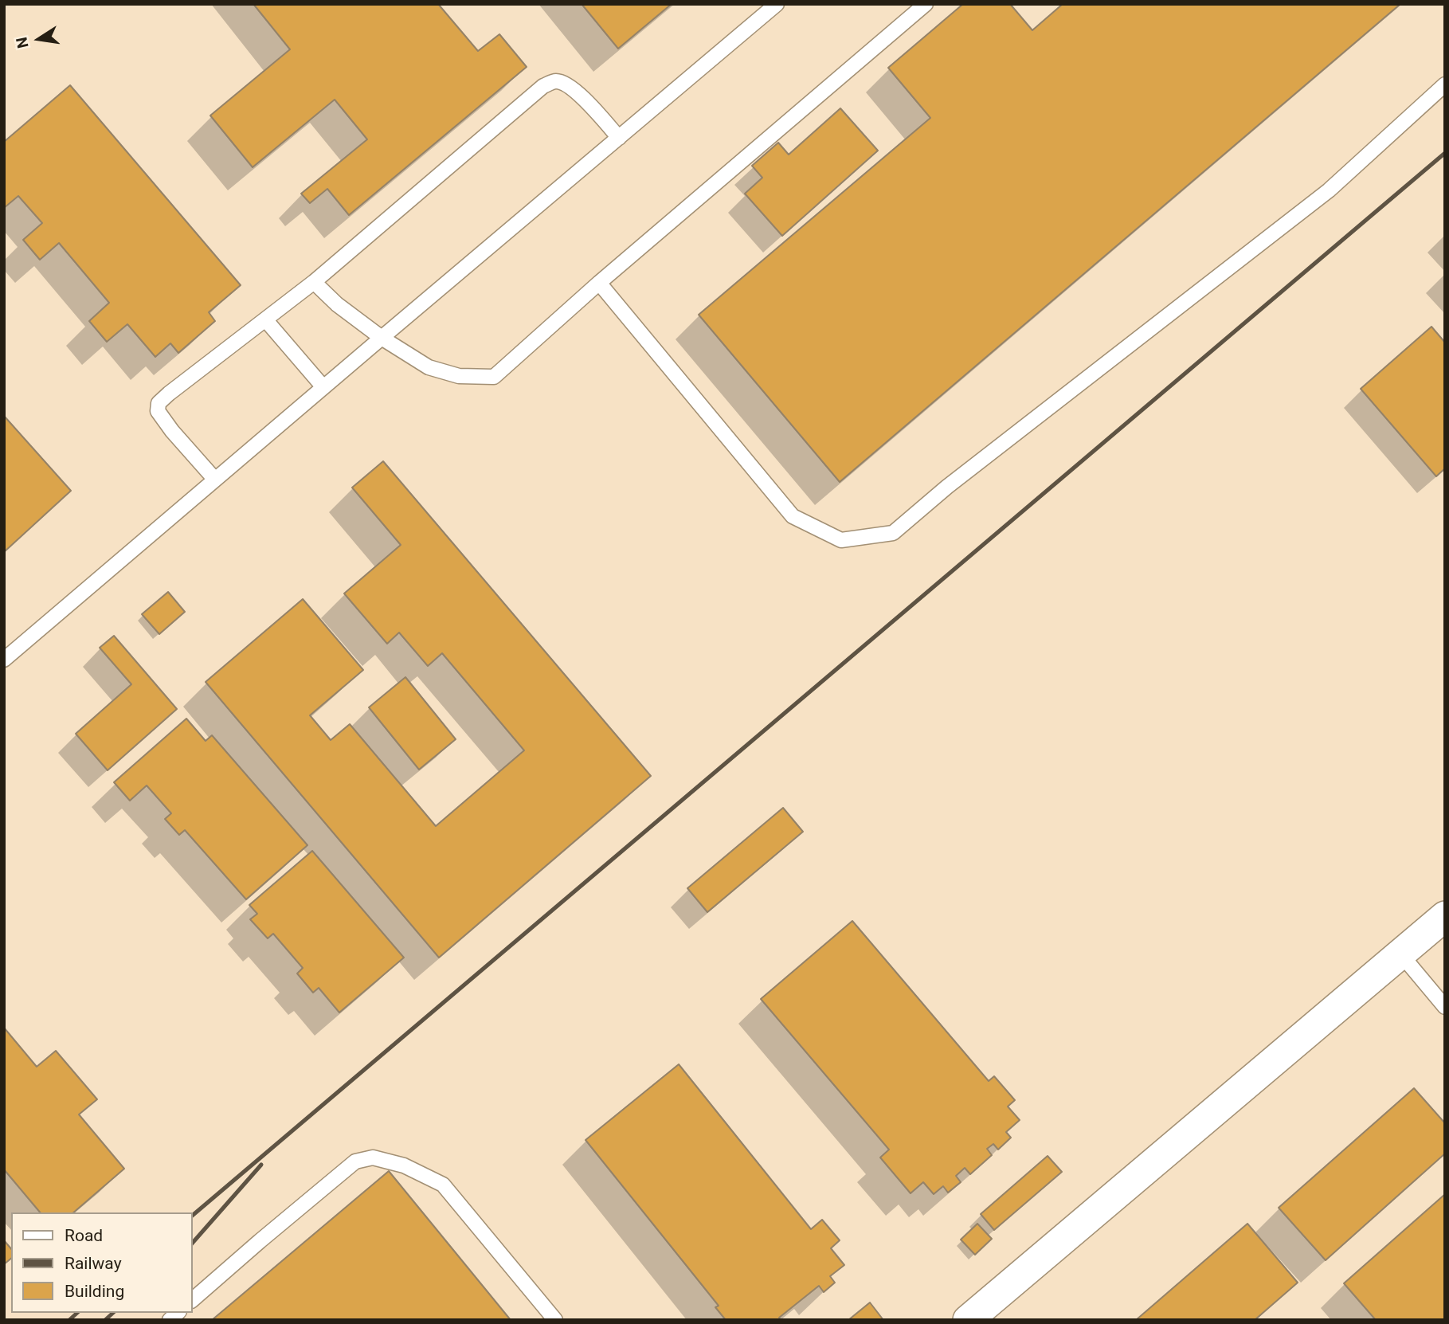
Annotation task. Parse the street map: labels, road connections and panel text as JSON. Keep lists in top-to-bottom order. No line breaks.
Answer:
{"legend":["Road","Railway","Building"],"north":"left"}
